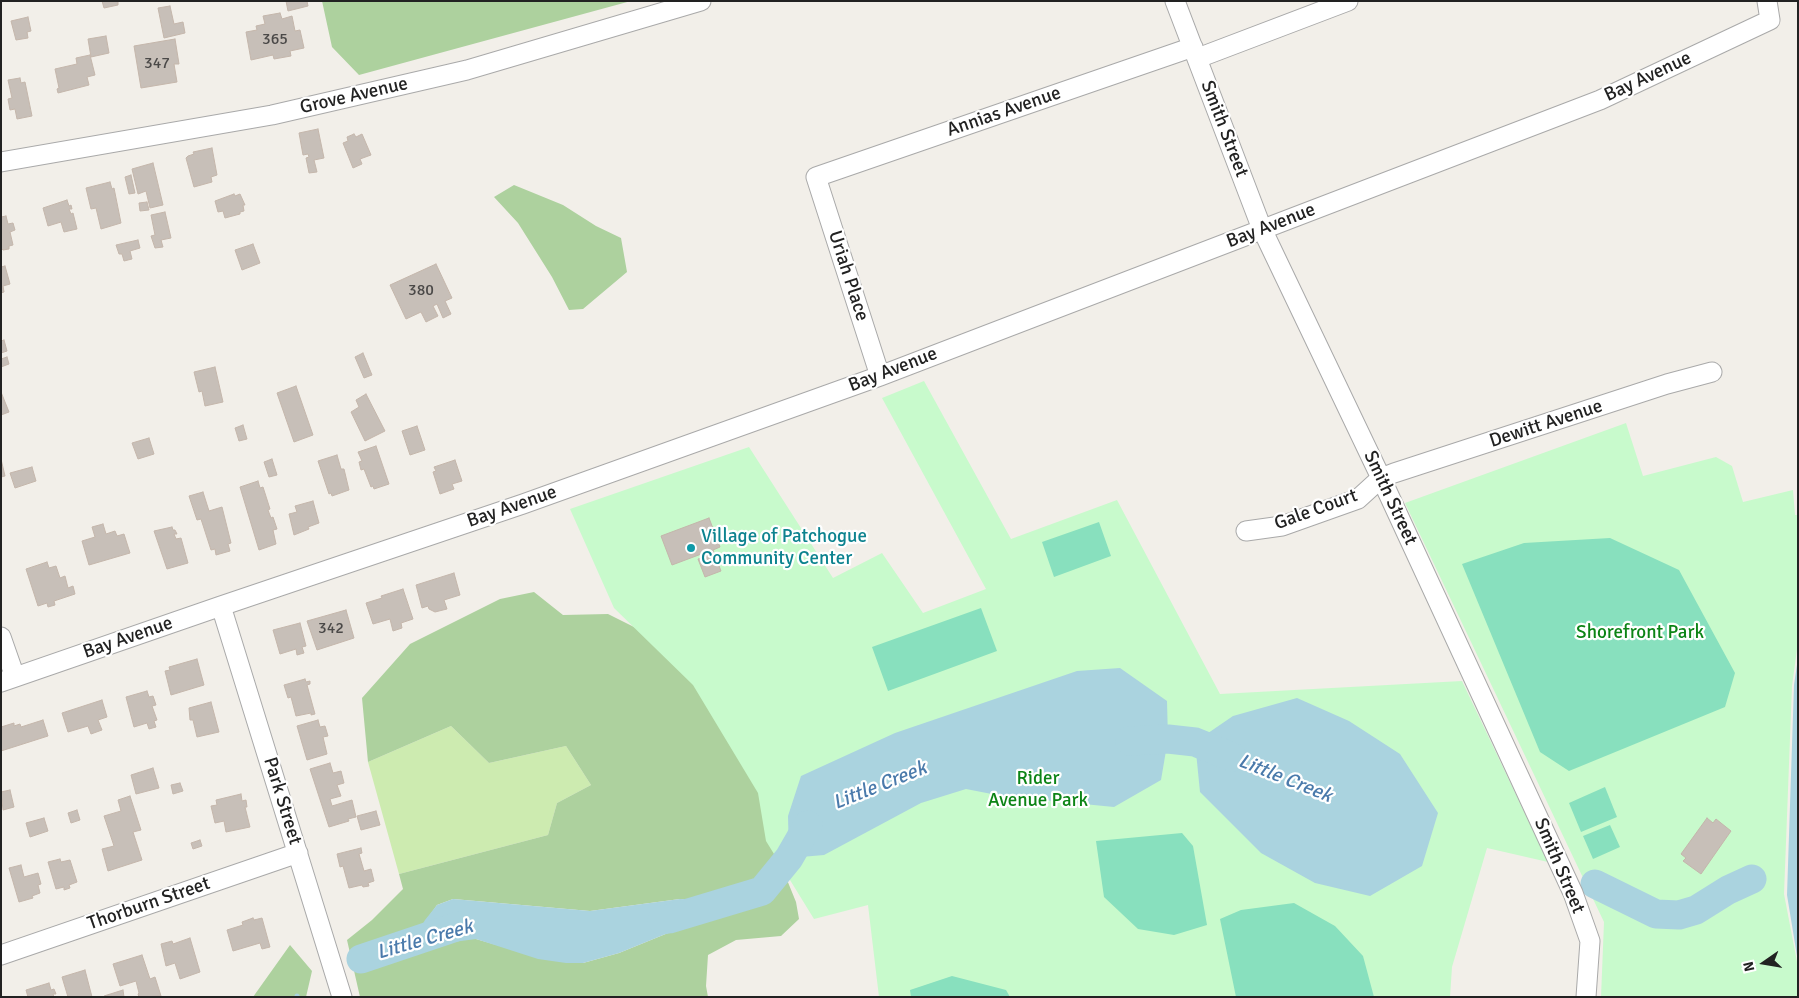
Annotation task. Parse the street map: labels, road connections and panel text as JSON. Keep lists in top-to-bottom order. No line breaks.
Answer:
{"streets":{"street":["Bay Avenue","Grove Avenue","Annias Avenue","Smith Street","Uriah Place","Dewitt Avenue","Gale Court","Park Street","Thorburn Street"]},"crossings":[["Bay Avenue","Smith Street"],["Bay Avenue","Uriah Place"],["Bay Avenue","Park Street"],["Annias Avenue","Smith Street"],["Annias Avenue","Uriah Place"],["Smith Street","Dewitt Avenue"],["Smith Street","Gale Court"],["Dewitt Avenue","Gale Court"],["Park Street","Thorburn Street"]],"water":["Little Creek"],"parks":["Shorefront Park","Rider Avenue Park"],"places":["Village of Patchogue Community Center"],"house_numbers":["365","347","380","342"],"north":"left"}
